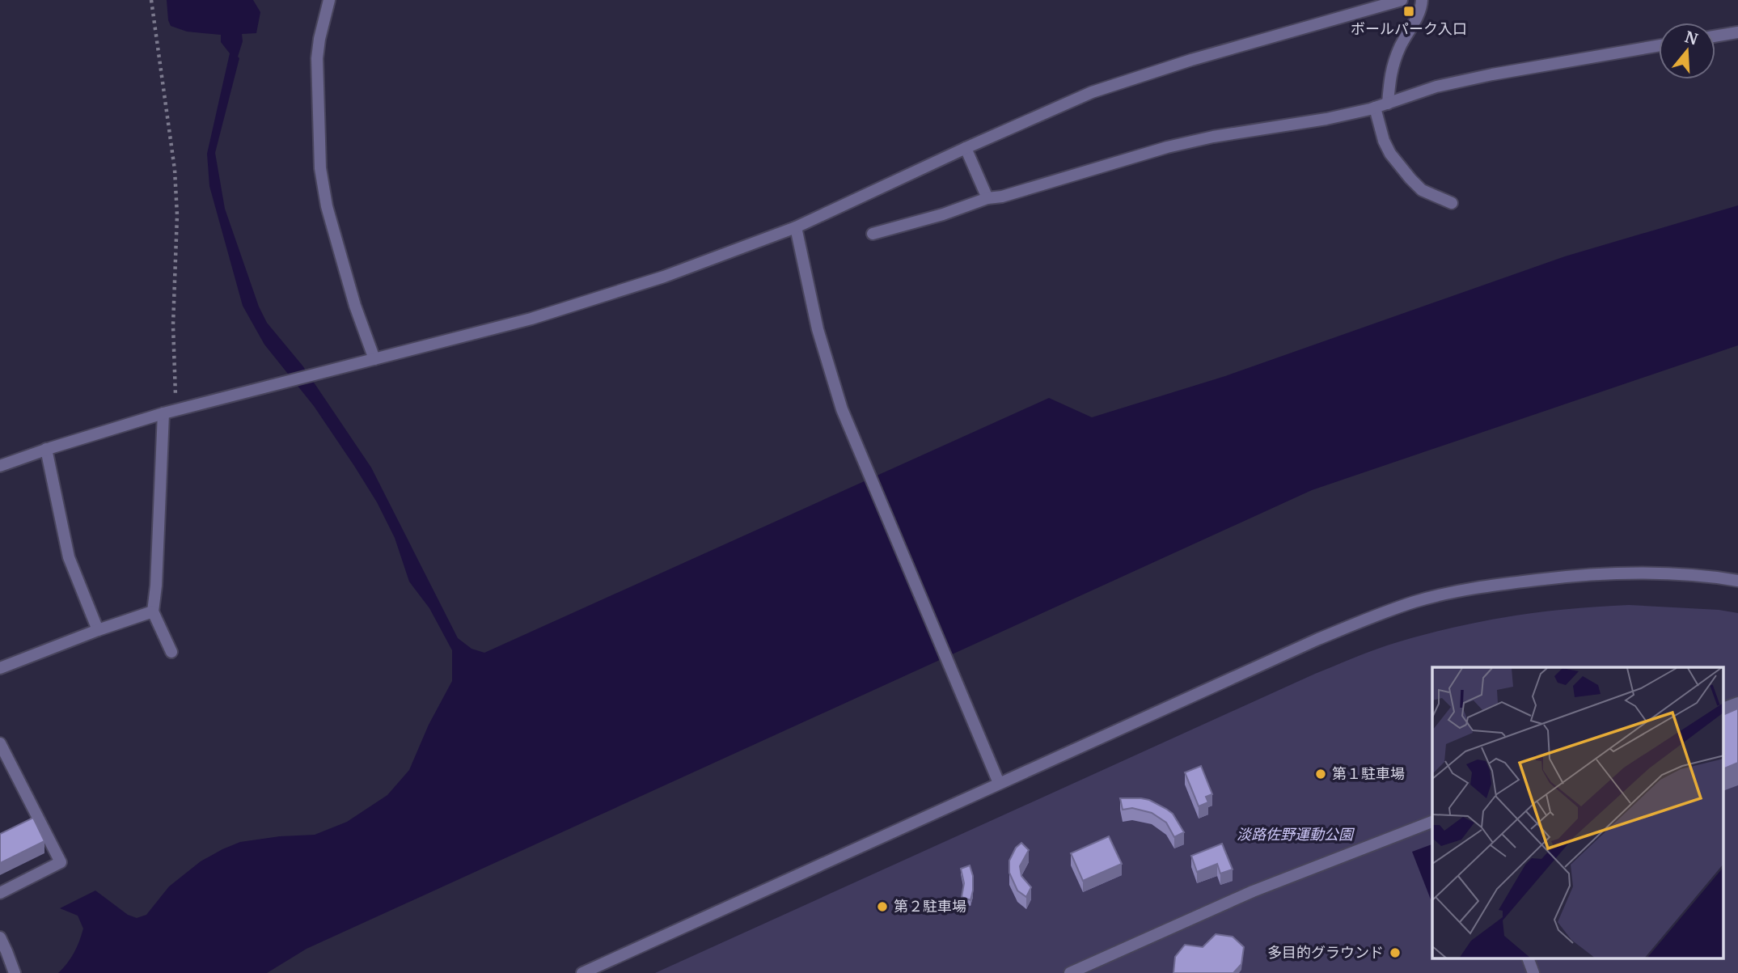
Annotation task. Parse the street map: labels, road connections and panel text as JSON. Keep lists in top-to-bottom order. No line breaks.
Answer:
{"parks":["淡路佐野運動公園"],"places":{"transit":["ボールパーク入口"],"other":["第１駐車場","第２駐車場","多目的グラウンド"]},"north":"top"}
